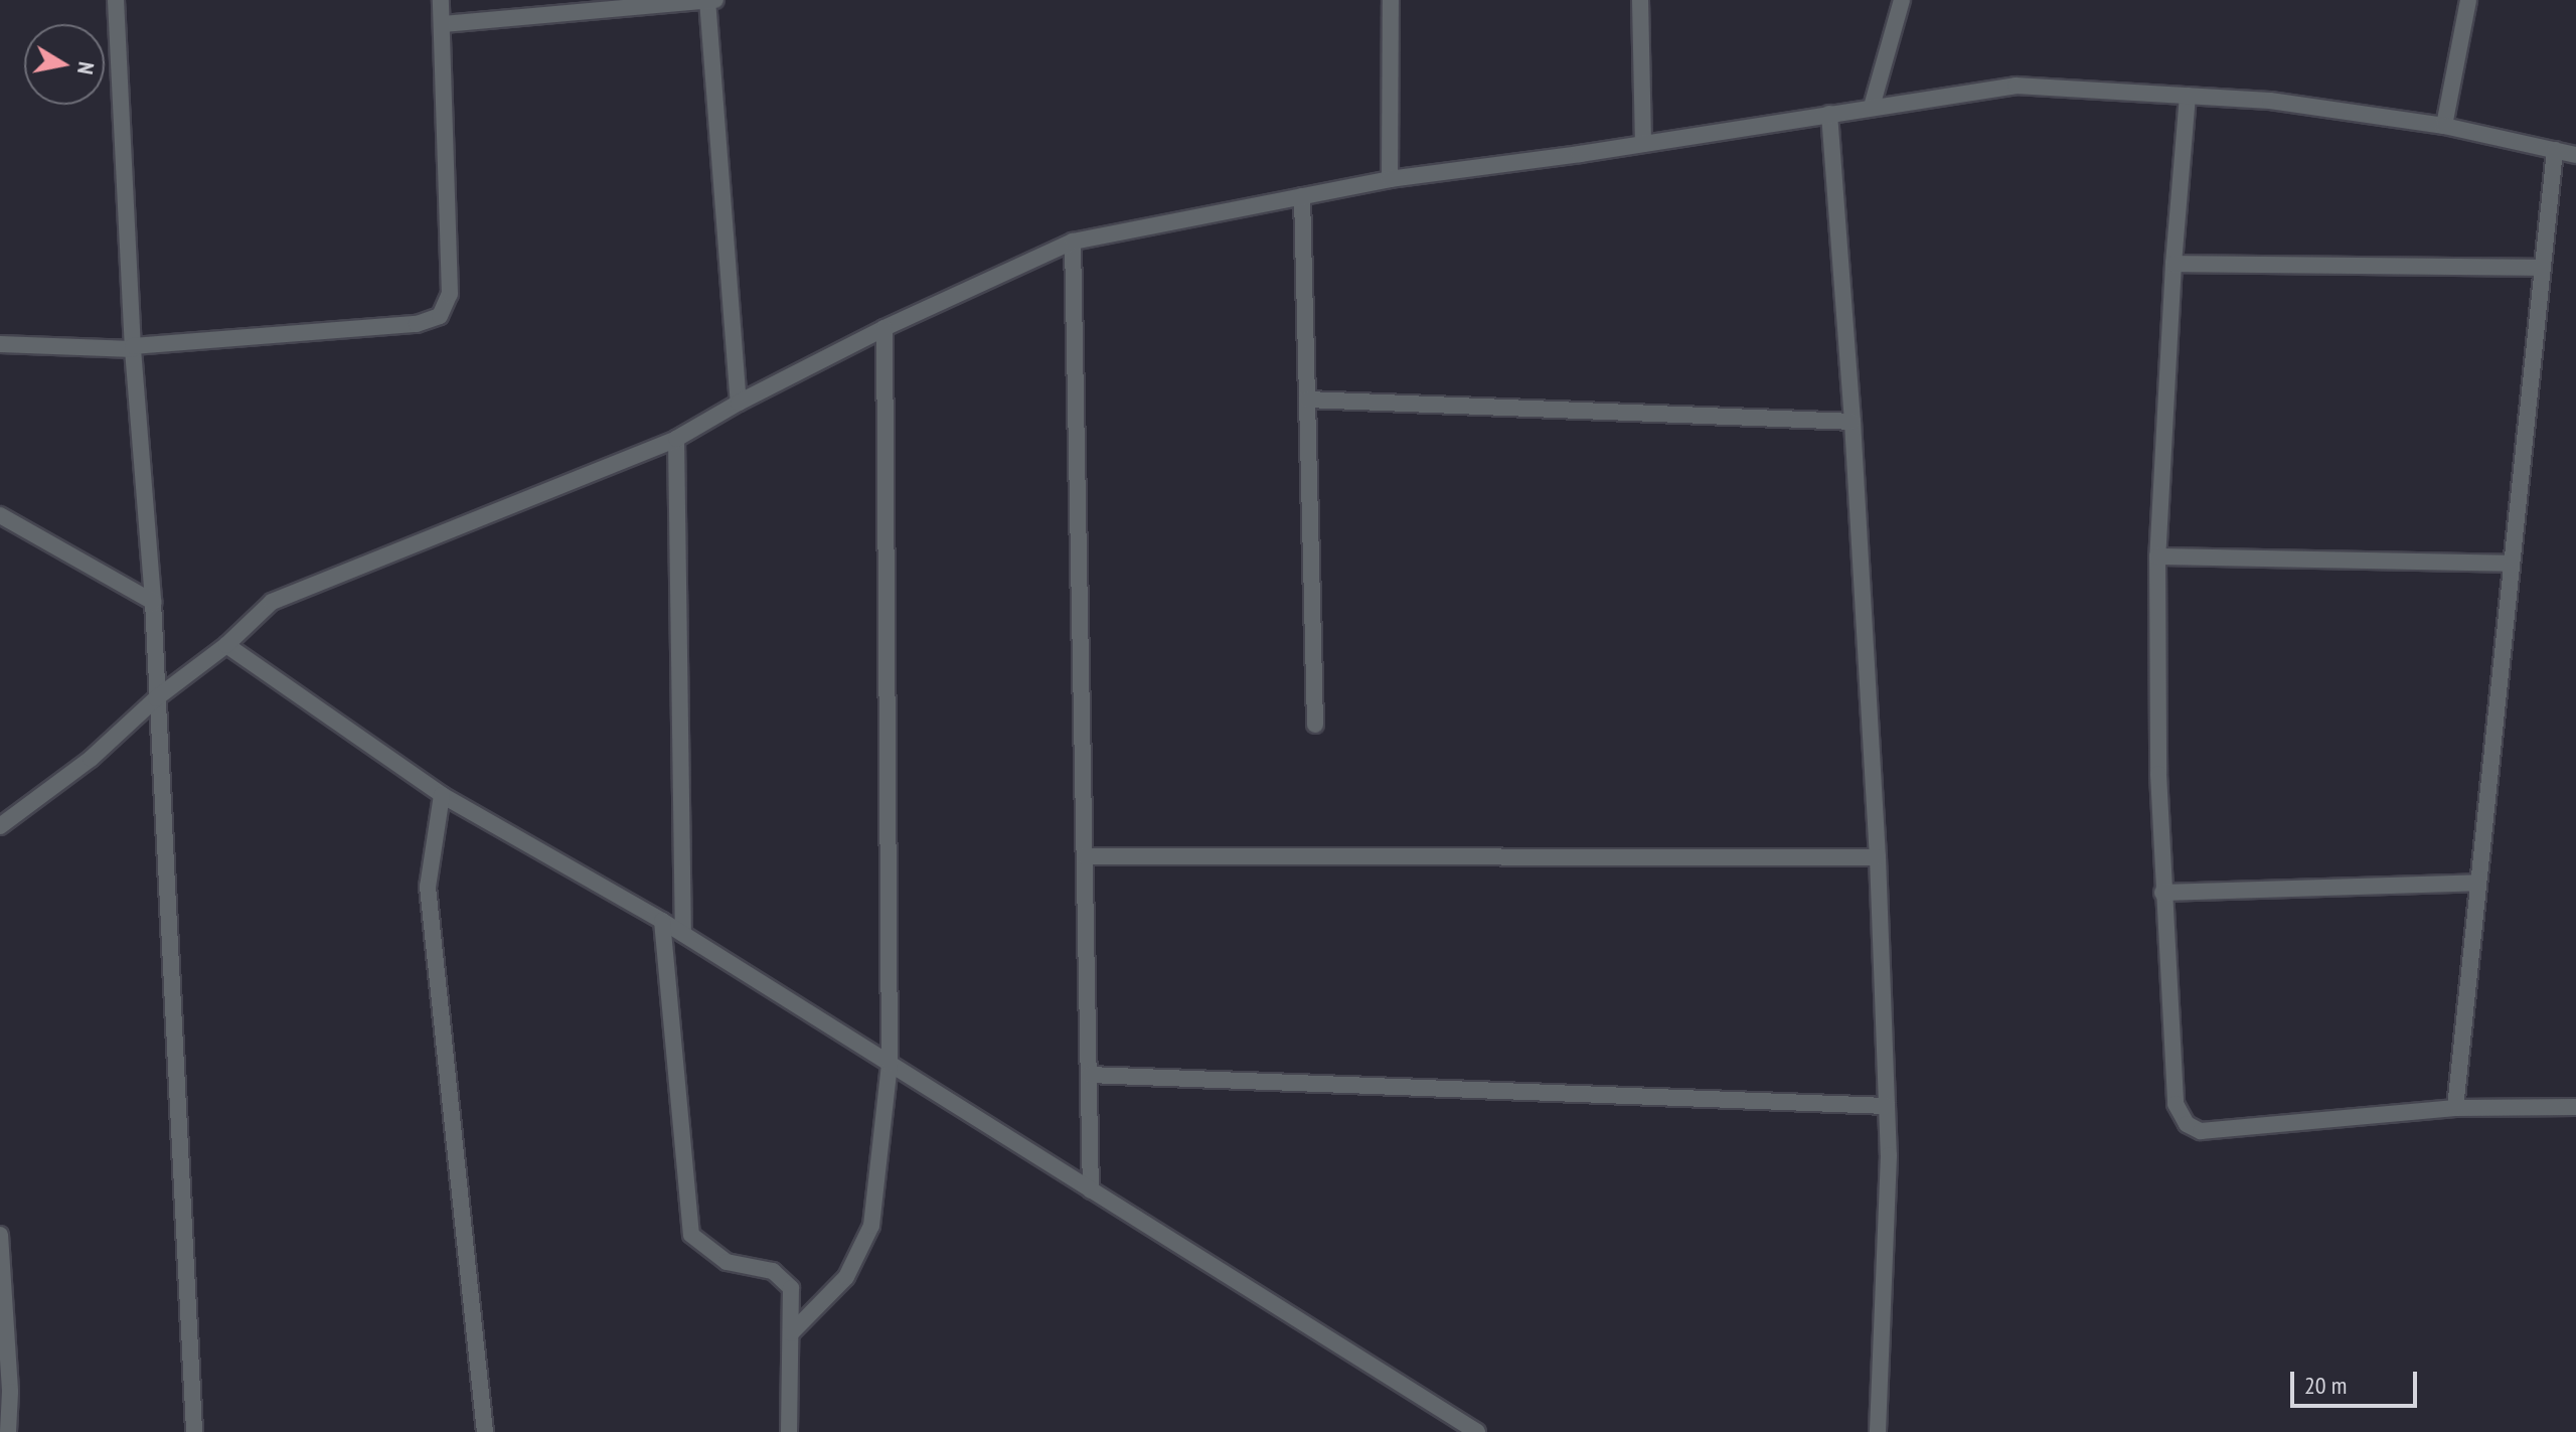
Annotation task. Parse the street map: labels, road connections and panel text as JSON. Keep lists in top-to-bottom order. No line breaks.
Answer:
{"scale_bar":"20 m","north":"right"}
